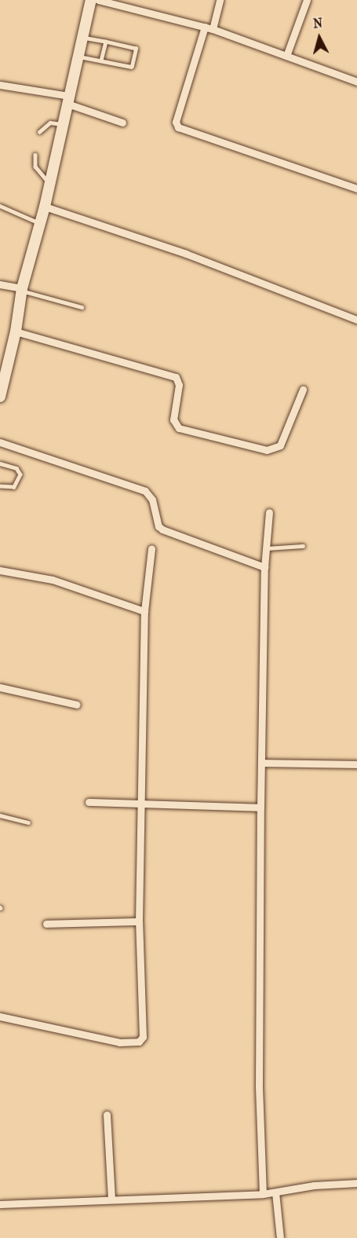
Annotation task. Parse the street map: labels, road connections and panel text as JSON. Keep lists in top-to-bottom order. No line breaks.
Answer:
{"north":"top"}
